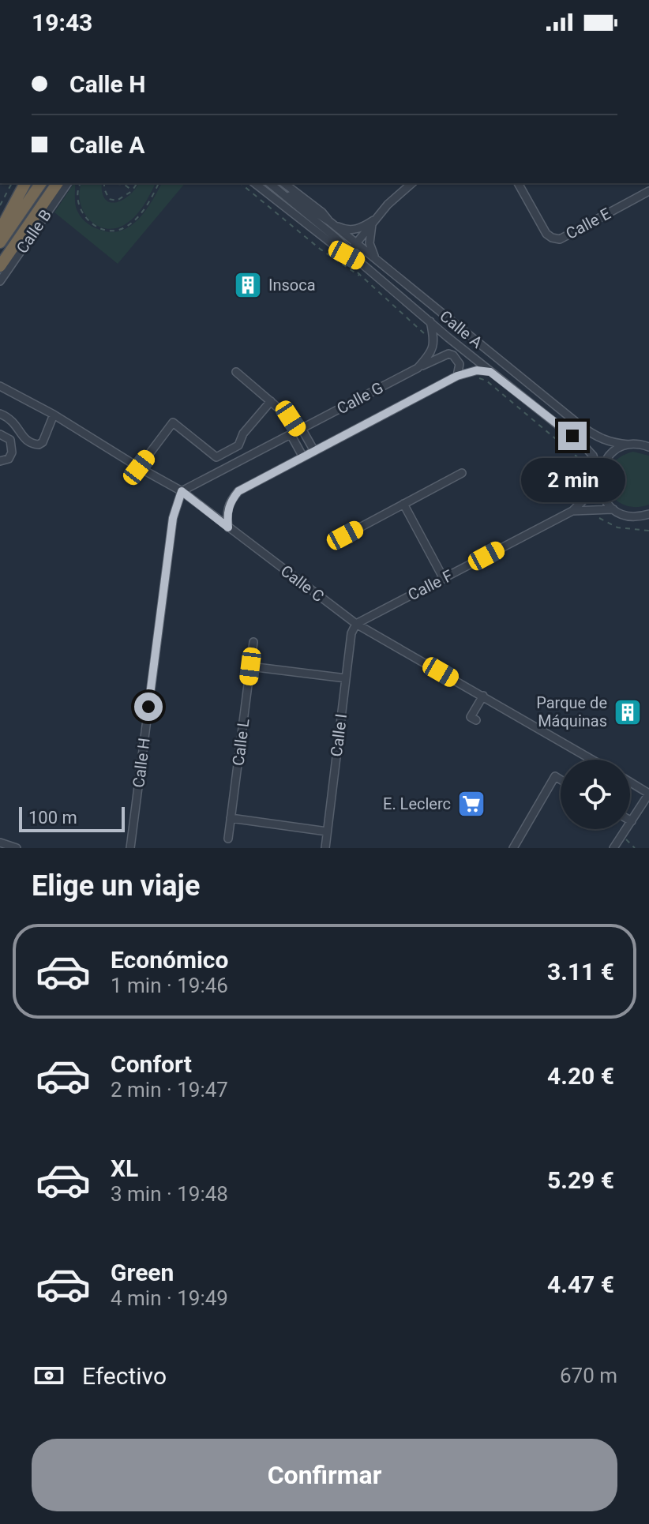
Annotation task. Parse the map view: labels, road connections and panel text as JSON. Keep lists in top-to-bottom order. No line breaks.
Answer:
{"streets":{"street":["Calle E","Calle B","Calle A","Calle G","Calle C","Calle F","Calle I","Calle L","Calle H"]},"crossings":[["Calle A","Calle G"],["Calle A","Calle F"],["Calle G","Calle C"],["Calle G","Calle H"],["Calle C","Calle F"],["Calle C","Calle I"],["Calle C","Calle H"],["Calle F","Calle I"]],"places":{"building":["Insoca","Parque de Máquinas"],"supermarket":["E. Leclerc"]},"scale_bar":"100 m","page":{"status":"19:43","banner":["Calle H","Calle A"],"bubble":"2 min","scale":"100 m","heading":"Elige un viaje","list":[{"name":"Económico","note":"1 min · 19:46","value":"3.11 €"},{"name":"Confort","note":"2 min · 19:47","value":"4.20 €"},{"name":"XL","note":"3 min · 19:48","value":"5.29 €"},{"name":"Green","note":"4 min · 19:49","value":"4.47 €"}],"pay":["Efectivo","670 m"],"buttons":"Confirmar"}}
